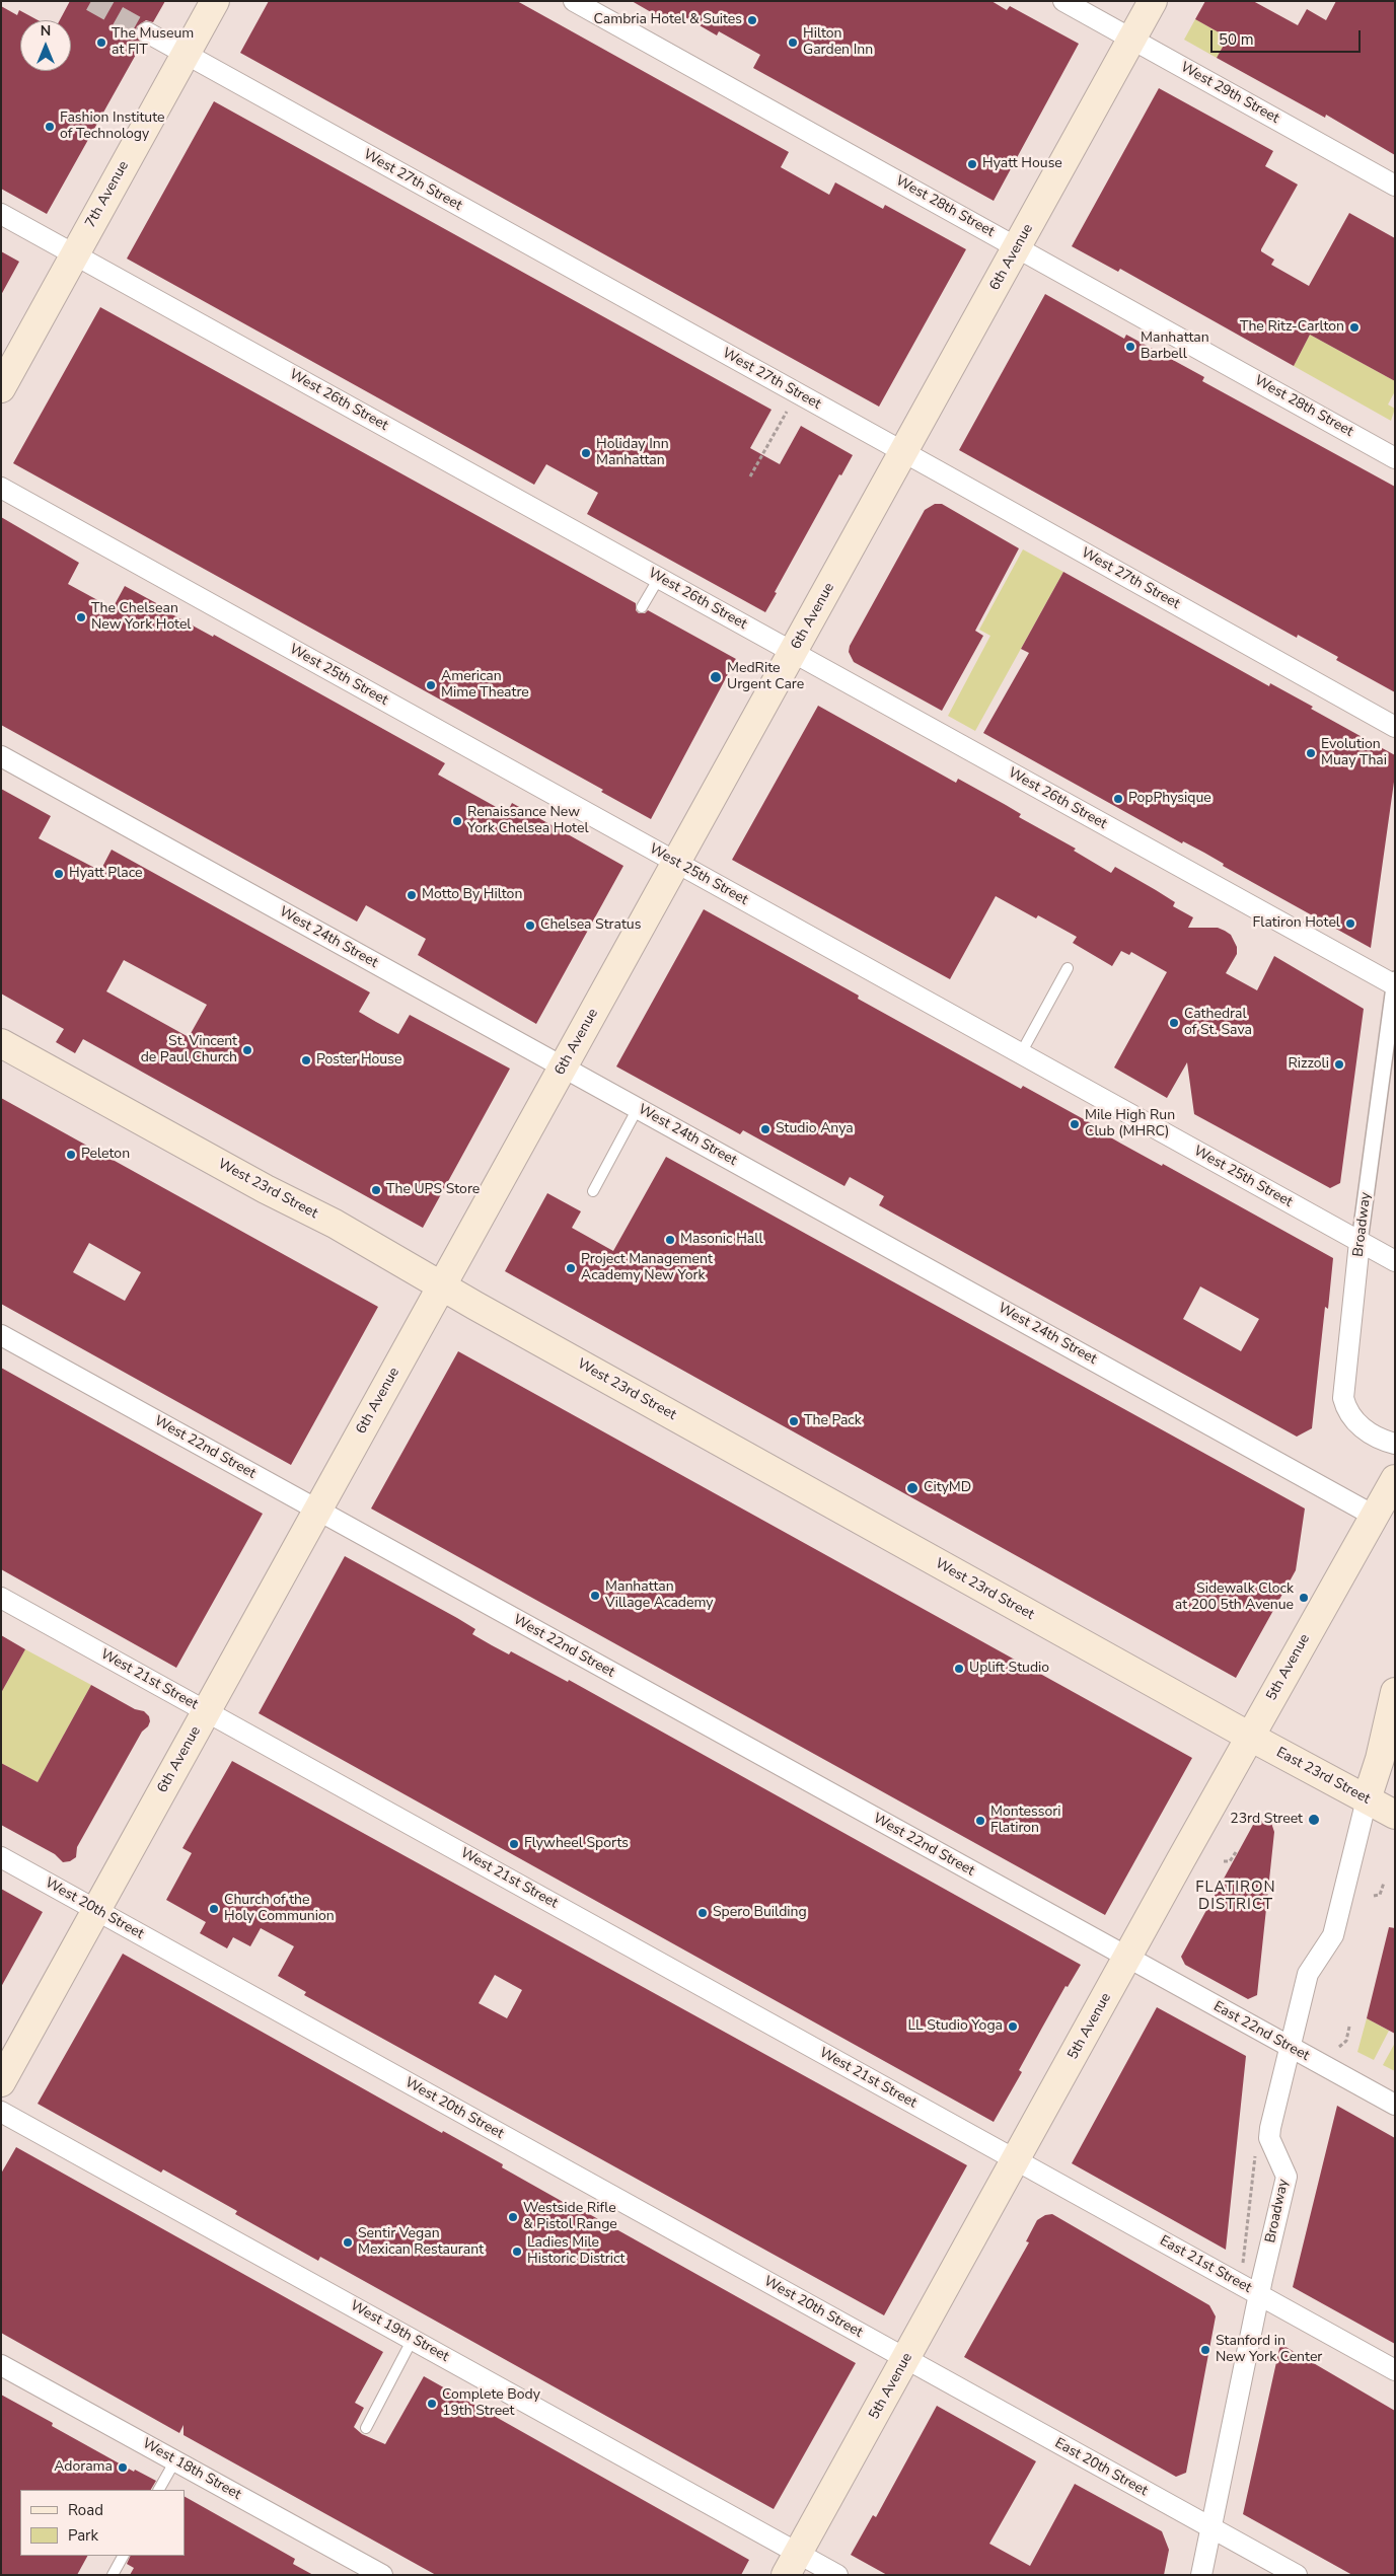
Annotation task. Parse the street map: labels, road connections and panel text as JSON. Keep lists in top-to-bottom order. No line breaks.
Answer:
{"streets":{"main road":["7th Avenue","6th Avenue","West 23rd Street","5th Avenue","East 23rd Street"],"street":["West 29th Street","West 27th Street","West 28th Street","West 26th Street","West 25th Street","West 24th Street","Broadway","West 22nd Street","West 21st Street","West 20th Street","East 22nd Street","East 21st Street","West 19th Street","East 20th Street","West 18th Street"]},"crossings":[["West 29th Street","6th Avenue"],["West 27th Street","7th Avenue"],["West 27th Street","6th Avenue"],["7th Avenue","West 26th Street"],["West 28th Street","6th Avenue"],["6th Avenue","West 26th Street"],["6th Avenue","West 25th Street"],["6th Avenue","West 24th Street"],["6th Avenue","West 23rd Street"],["6th Avenue","West 22nd Street"],["6th Avenue","West 21st Street"],["6th Avenue","West 20th Street"],["West 26th Street","Broadway"],["West 25th Street","Broadway"],["West 24th Street","5th Avenue"],["West 23rd Street","5th Avenue"],["West 23rd Street","East 23rd Street"],["Broadway","East 23rd Street"],["Broadway","East 22nd Street"],["Broadway","East 21st Street"],["Broadway","East 20th Street"],["West 22nd Street","5th Avenue"],["West 22nd Street","East 22nd Street"],["5th Avenue","West 21st Street"],["5th Avenue","East 23rd Street"],["5th Avenue","West 20th Street"],["5th Avenue","East 22nd Street"],["5th Avenue","East 21st Street"],["5th Avenue","West 19th Street"],["5th Avenue","East 20th Street"],["West 21st Street","East 21st Street"],["West 20th Street","East 20th Street"]],"districts":["FLATIRON DISTRICT"],"places":["Cambria Hotel & Suites","The Museum at FIT","Hilton Garden Inn","Fashion Institute of Technology","Hyatt House","The Ritz-Carlton","Manhattan Barbell","Holiday Inn Manhattan","The Chelsean New York Hotel","MedRite Urgent Care","American Mime Theatre","Evolution Muay Thai","PopPhysique","Renaissance New York Chelsea Hotel","Hyatt Place","Motto By Hilton","Flatiron Hotel","Chelsea Stratus","Cathedral of St. Sava","St. Vincent de Paul Church","Poster House","Rizzoli","Mile High Run Club (MHRC)","Studio Anya","Peleton","The UPS Store","Masonic Hall","Project Management Academy New York","The Pack","CityMD","Manhattan Village Academy","Sidewalk Clock at 200 5th Avenue","Uplift Studio","23rd Street","Montessori Flatiron","Flywheel Sports","Church of the Holy Communion","Spero Building","LL Studio Yoga","Westside Rifle & Pistol Range","Sentir Vegan Mexican Restaurant","Ladies Mile Historic District","Stanford in New York Center","Complete Body 19th Street","Adorama"],"legend":["Road","Park"],"scale_bar":"50 m","north":"top"}
